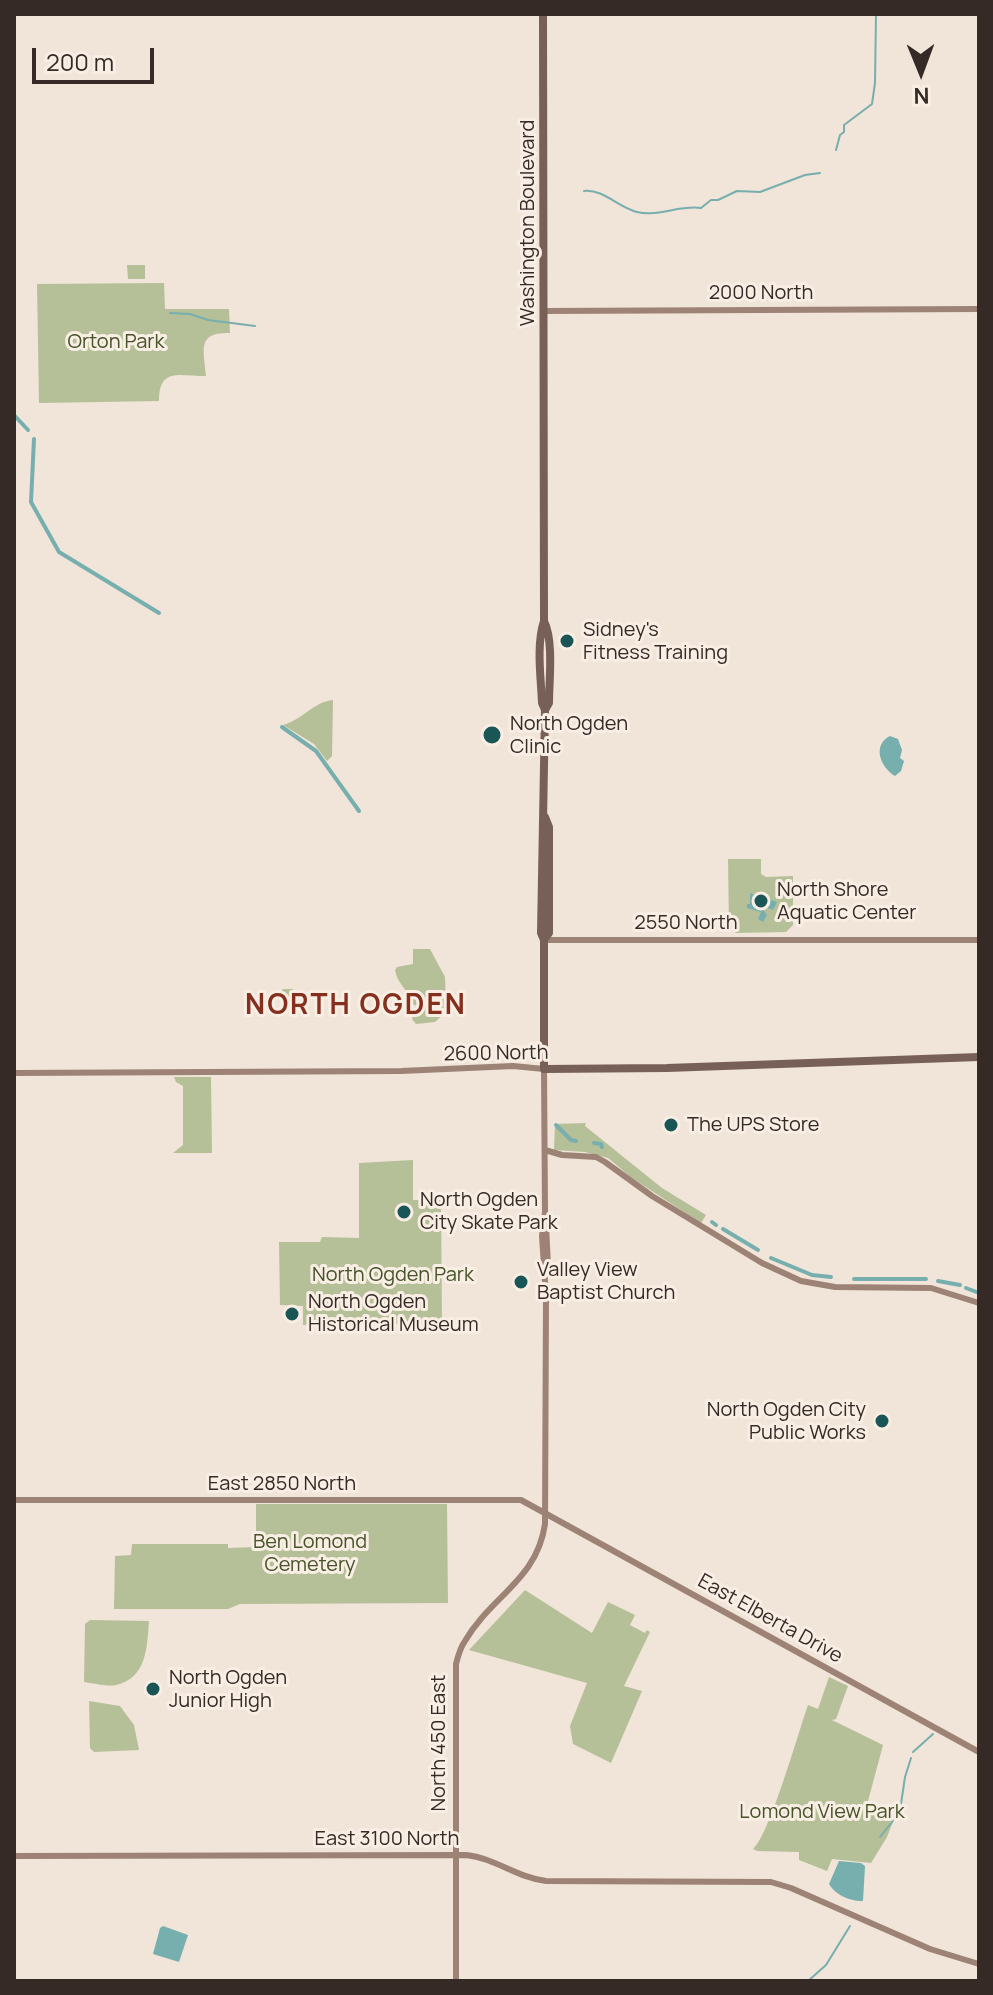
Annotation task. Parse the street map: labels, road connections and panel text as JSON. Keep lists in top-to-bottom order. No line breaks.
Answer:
{"streets":{"main road":["Washington Boulevard","2600 North"],"street":["2000 North","2550 North","East 2850 North","East Elberta Drive","North 450 East","East 3100 North"]},"crossings":[["Washington Boulevard","2000 North"],["East 2850 North","East Elberta Drive"],["East 2850 North","North 450 East"],["East Elberta Drive","North 450 East"],["North 450 East","East 3100 North"]],"districts":["NORTH OGDEN"],"parks":["Orton Park","North Ogden Park","Ben Lomond Cemetery","Lomond View Park"],"places":["Sidney's Fitness Training","North Ogden Clinic","North Shore Aquatic Center","The UPS Store","North Ogden City Skate Park","Valley View Baptist Church","North Ogden Historical Museum","North Ogden City Public Works","North Ogden Junior High"],"scale_bar":"200 m","north":"bottom"}
